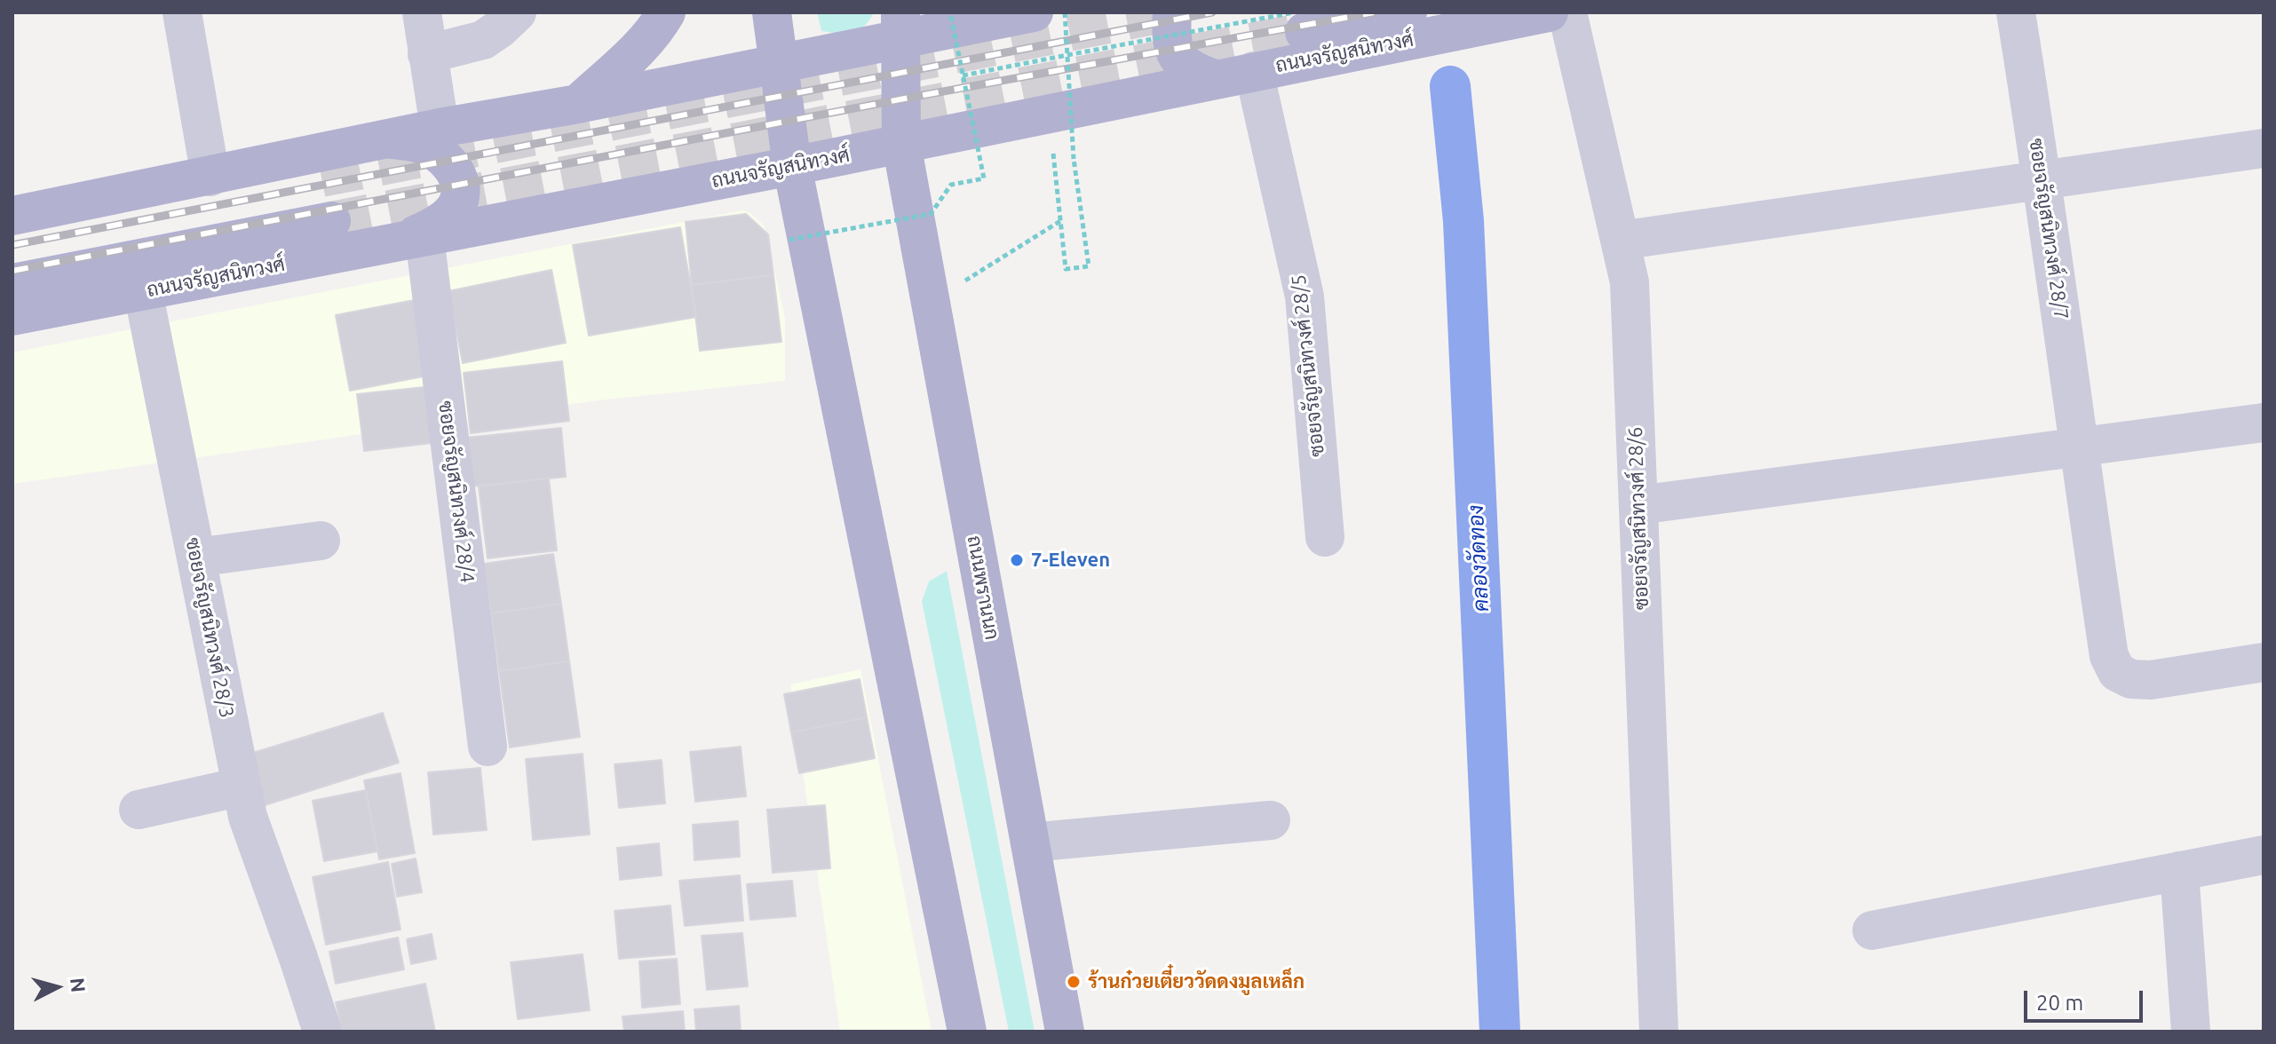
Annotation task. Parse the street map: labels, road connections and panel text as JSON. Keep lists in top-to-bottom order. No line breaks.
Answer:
{"streets":{"main road":["ถนนจรัญสนิทวงศ์","ถนนพรานนก"],"street":["ซอยจรัญสนิทวงศ์ 28/7","ซอยจรัญสนิทวงศ์ 28/5","ซอยจรัญสนิทวงศ์ 28/4","ซอยจรัญสนิทวงศ์ 28/6","ซอยจรัญสนิทวงศ์ 28/3"]},"crossings":[["ถนนจรัญสนิทวงศ์","ซอยจรัญสนิทวงศ์ 28/5"],["ถนนจรัญสนิทวงศ์","ซอยจรัญสนิทวงศ์ 28/4"],["ถนนจรัญสนิทวงศ์","ถนนพรานนก"],["ถนนจรัญสนิทวงศ์","ซอยจรัญสนิทวงศ์ 28/3"]],"water":["คลองวัดทอง"],"places":["7-Eleven","ร้านก๋วยเตี๋ยววัดดงมูลเหล็ก"],"scale_bar":"20 m","north":"right"}
